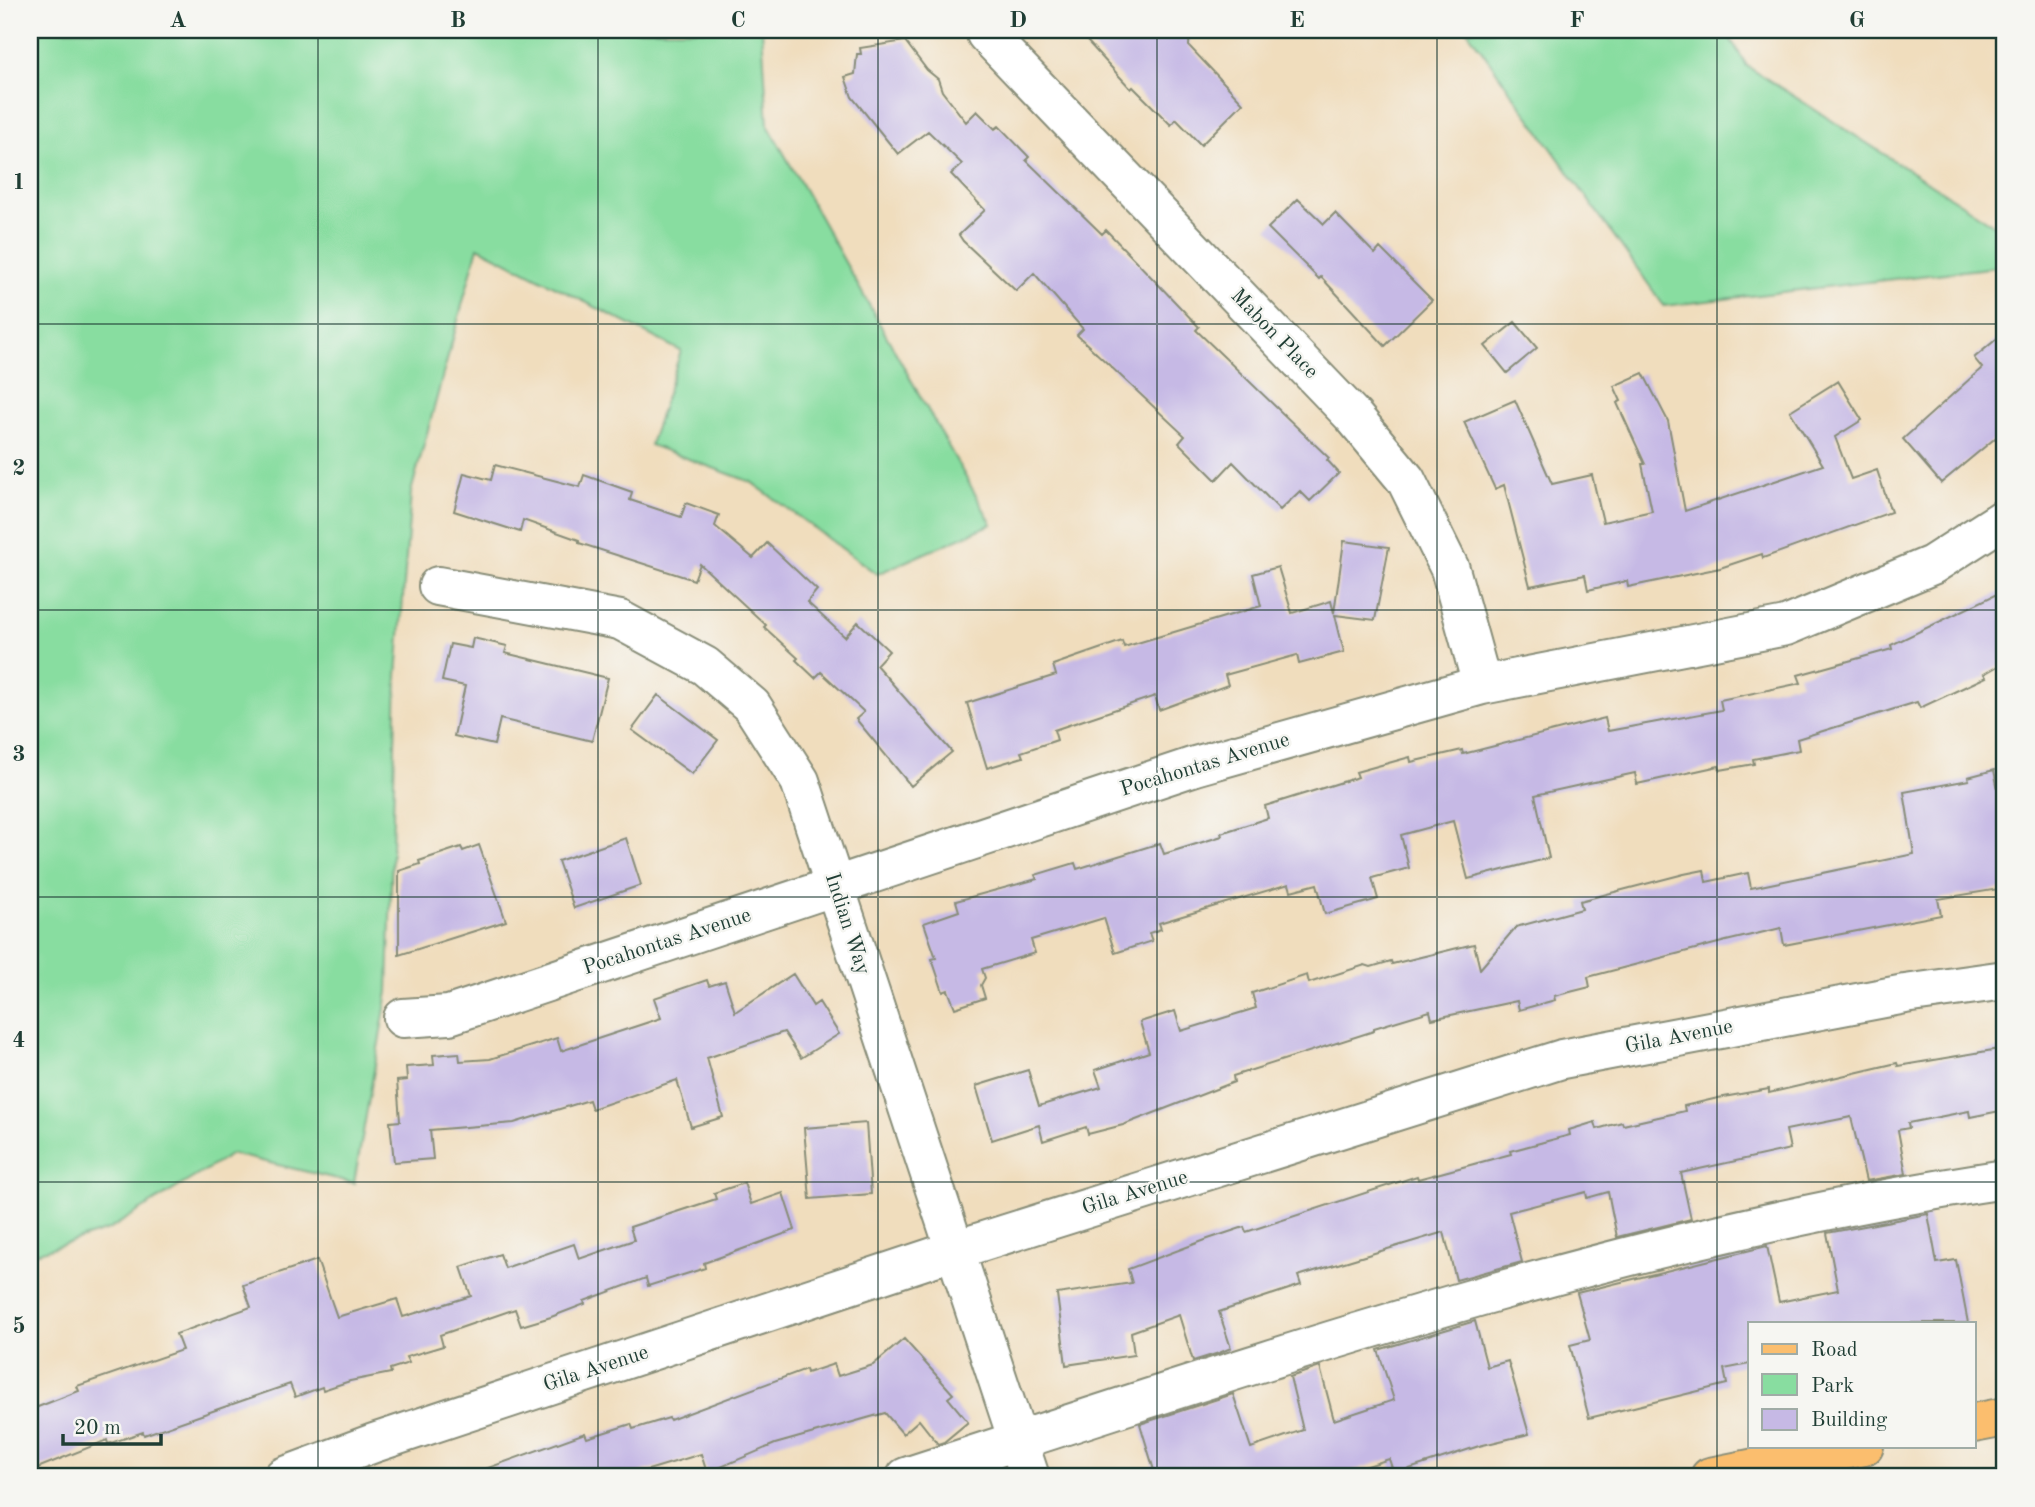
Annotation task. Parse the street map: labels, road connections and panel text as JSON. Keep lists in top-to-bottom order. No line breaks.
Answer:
{"streets":{"street":["Mabon Place","Pocahontas Avenue","Indian Way","Gila Avenue"]},"crossings":[["Mabon Place","Pocahontas Avenue"],["Pocahontas Avenue","Indian Way"],["Indian Way","Gila Avenue"]],"legend":["Road","Park","Building"],"scale_bar":"20 m","grid":{"columns":["A","B","C","D","E","F","G"],"rows":["1","2","3","4","5"]}}
